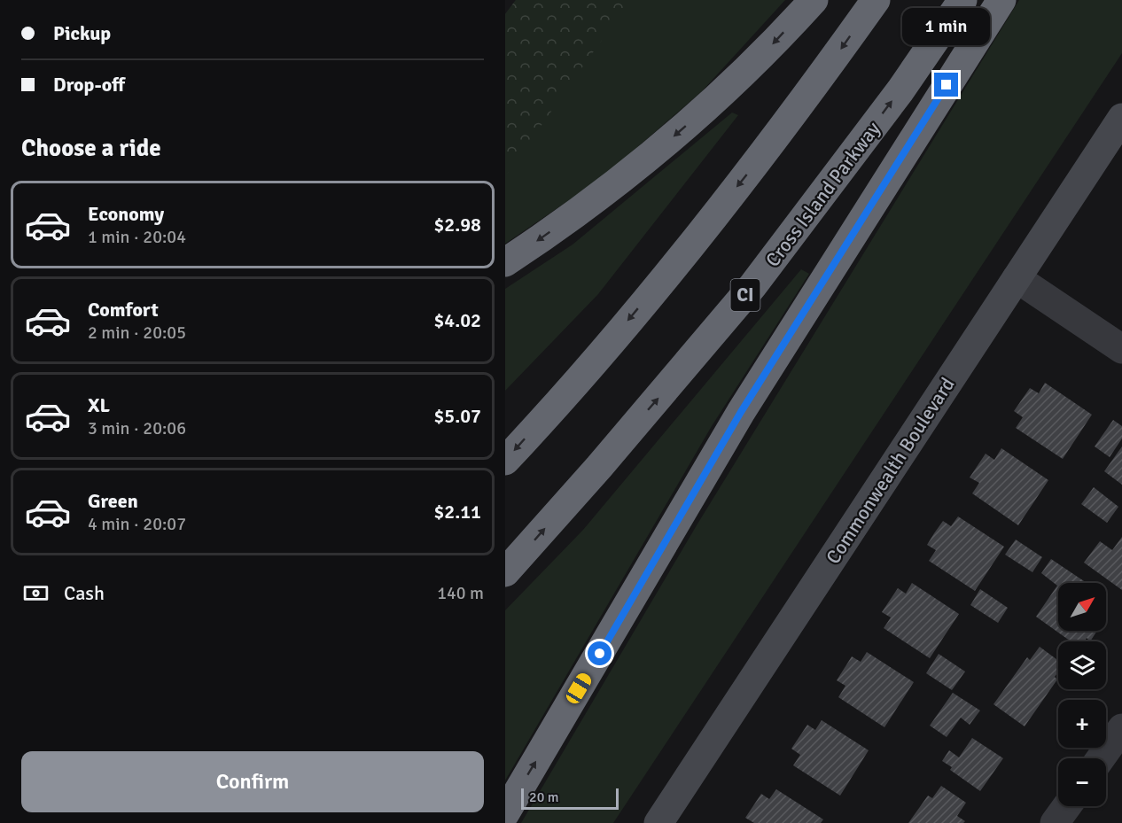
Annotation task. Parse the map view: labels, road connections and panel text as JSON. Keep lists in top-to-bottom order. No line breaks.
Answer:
{"streets":{"highway":["Cross Island Parkway","CI"],"street":["Commonwealth Boulevard"]},"scale_bar":"20 m","north":"top right","page":{"banner":["Pickup","Drop-off"],"bubble":"1 min","heading":"Choose a ride","list":[{"name":"Economy","note":"1 min · 20:04","value":"$2.98"},{"name":"Comfort","note":"2 min · 20:05","value":"$4.02"},{"name":"XL","note":"3 min · 20:06","value":"$5.07"},{"name":"Green","note":"4 min · 20:07","value":"$2.11"}],"pay":["Cash","140 m"],"map_buttons":["+","−"],"buttons":"Confirm","scale":"20 m"}}
